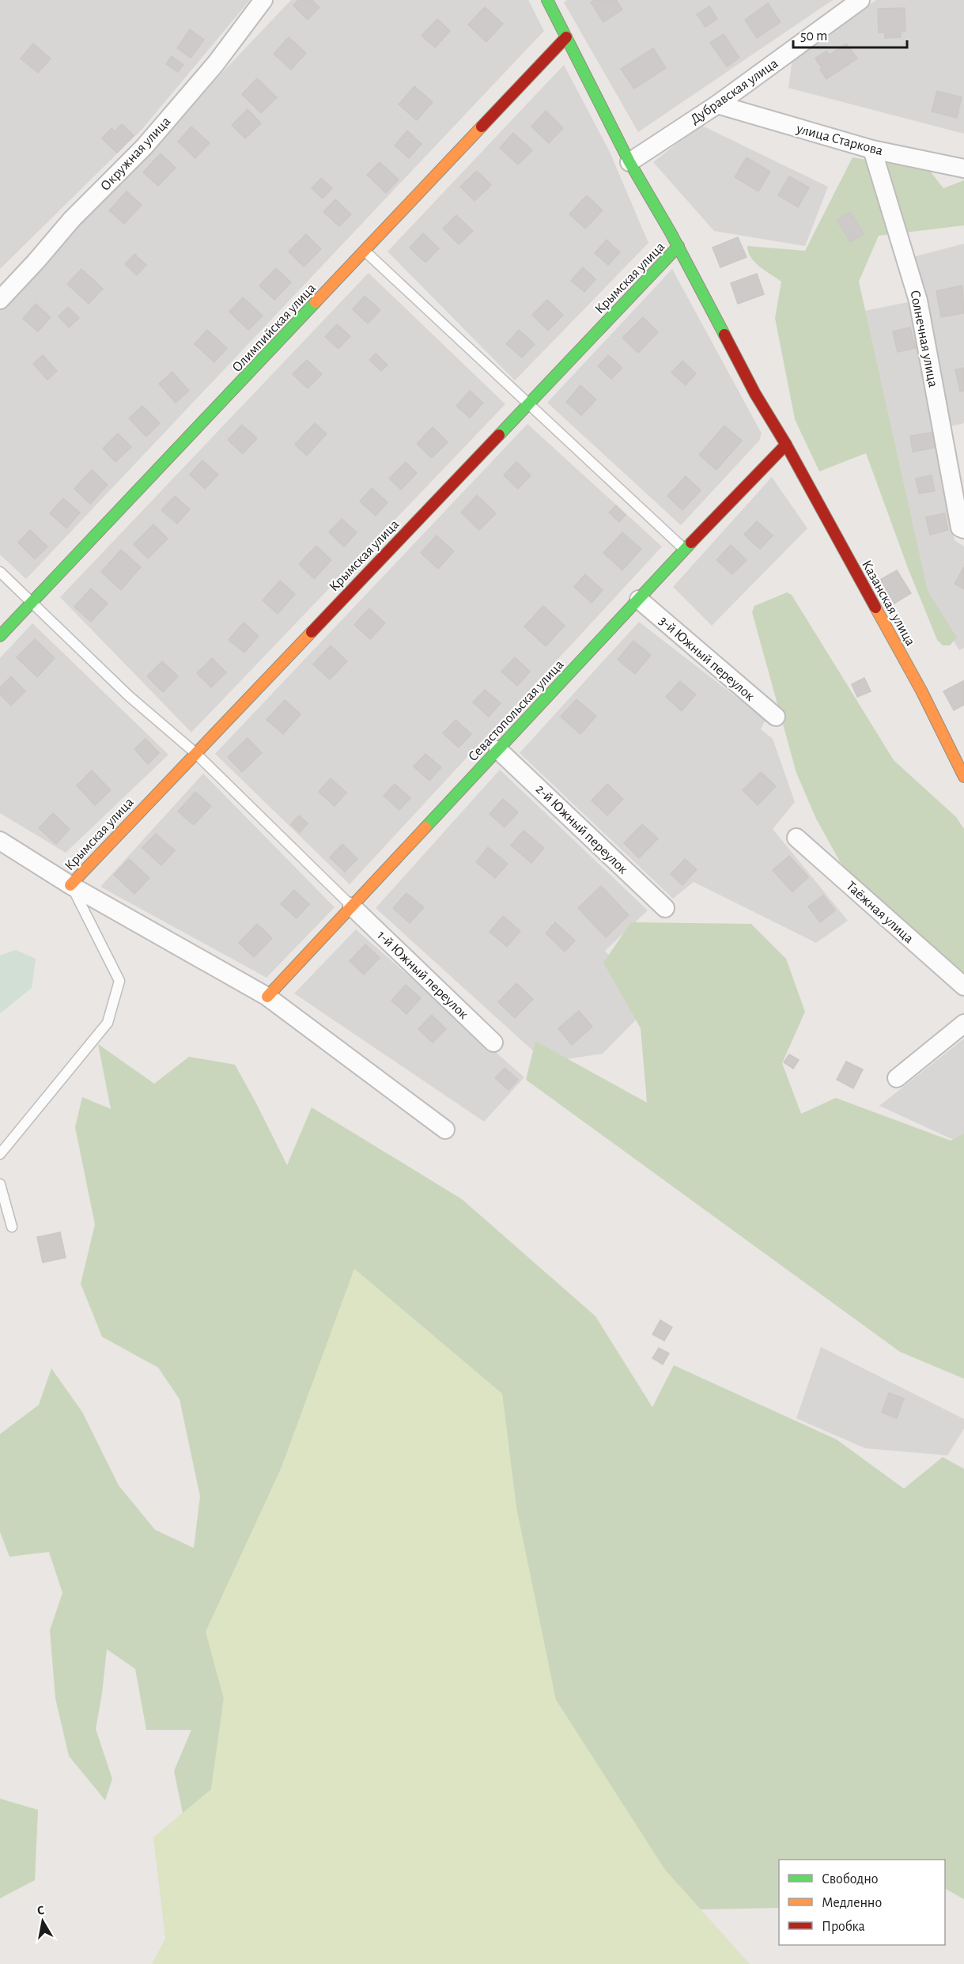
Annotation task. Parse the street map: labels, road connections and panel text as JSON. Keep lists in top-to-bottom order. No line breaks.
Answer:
{"streets":{"street":["Дубравская улица","улица Старкова","Окружная улица","Крымская улица","Олимпийская улица","Солнечная улица","Казанская улица","3-й Южный переулок","Севастопольская улица","2-й Южный переулок","Таёжная улица","1-й Южный переулок"]},"crossings":[["Дубравская улица","улица Старкова"],["Дубравская улица","Казанская улица"],["улица Старкова","Солнечная улица"],["Крымская улица","Казанская улица"],["Олимпийская улица","Казанская улица"],["Казанская улица","Севастопольская улица"],["3-й Южный переулок","Севастопольская улица"],["Севастопольская улица","2-й Южный переулок"],["Севастопольская улица","1-й Южный переулок"]],"legend":["Свободно","Медленно","Пробка"],"scale_bar":"50 m","north":"top"}
